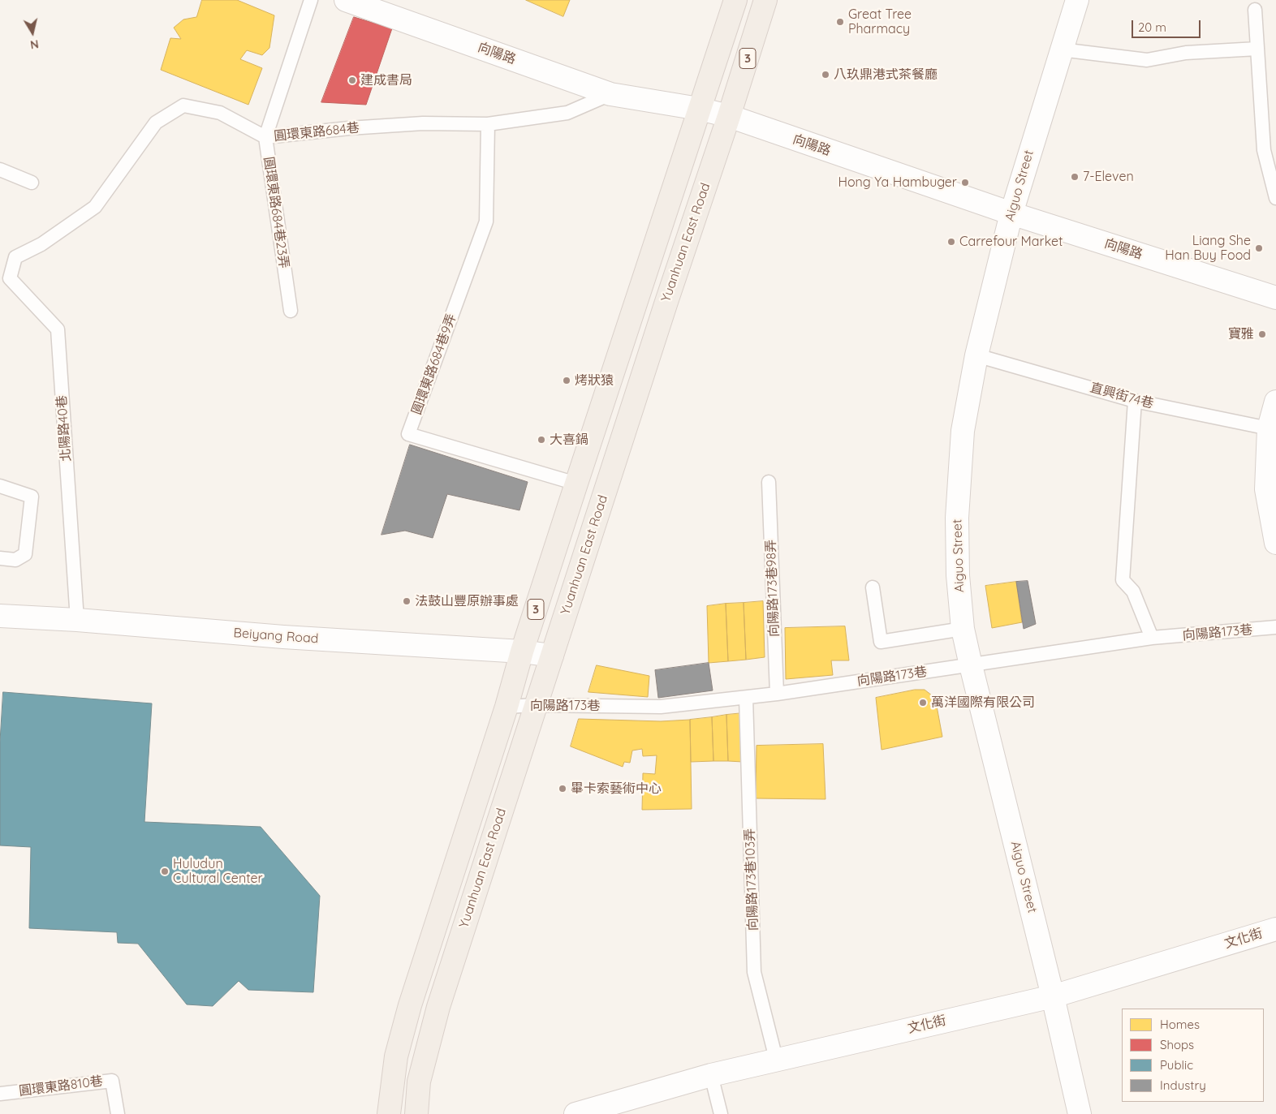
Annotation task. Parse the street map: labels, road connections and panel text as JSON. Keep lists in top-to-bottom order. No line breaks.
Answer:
{"streets":{"main road":["3","Yuanhuan East Road"],"street":["向陽路","Aiguo Street","Beiyang Road","文化街"],"lane":["圓環東路684巷","圓環東路684巷23弄","圓環東路684巷9弄","直興街74巷","北陽路40巷","向陽路173巷98弄","向陽路173巷","向陽路173巷103弄","圓環東路810巷"]},"crossings":[["向陽路","圓環東路684巷"],["向陽路","Aiguo Street"],["向陽路","Yuanhuan East Road"],["圓環東路684巷","圓環東路684巷23弄"],["圓環東路684巷","圓環東路684巷9弄"],["圓環東路684巷","北陽路40巷"],["Aiguo Street","直興街74巷"],["Aiguo Street","向陽路173巷"],["Aiguo Street","文化街"],["Yuanhuan East Road","圓環東路684巷9弄"],["Yuanhuan East Road","向陽路173巷"],["Yuanhuan East Road","Beiyang Road"],["北陽路40巷","Beiyang Road"],["向陽路173巷98弄","向陽路173巷"],["向陽路173巷","向陽路173巷103弄"],["向陽路173巷103弄","文化街"]],"places":["Great Tree Pharmacy","八玖鼎港式茶餐廳","建成書局","7-Eleven","Hong Ya Hambuger","Carrefour Market","Liang She Han Buy Food","寶雅","烤狀猿","大喜鍋","法鼓山豐原辦事處","萬洋國際有限公司","畢卡索藝術中心","Huludun Cultural Center"],"legend":["Homes","Shops","Public","Industry"],"scale_bar":"20 m","north":"bottom"}
